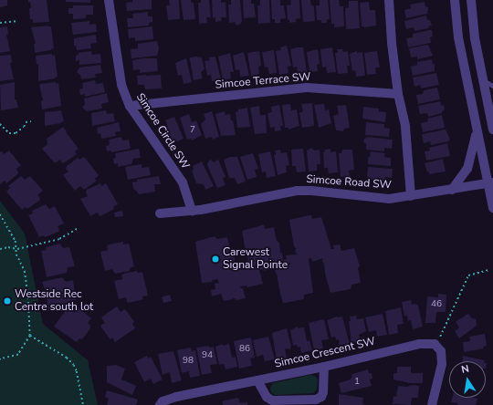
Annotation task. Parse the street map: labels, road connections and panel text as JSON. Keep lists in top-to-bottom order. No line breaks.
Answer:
{"streets":{"street":["Simcoe Terrace SW","Simcoe Circle SW","Simcoe Road SW","Simcoe Crescent SW"]},"crossings":[["Simcoe Terrace SW","Simcoe Circle SW"],["Simcoe Circle SW","Simcoe Road SW"]],"places":["Carewest Signal Pointe","Westside Rec Centre south lot"],"house_numbers":["7","46","86","94","98","1"],"north":"top"}
